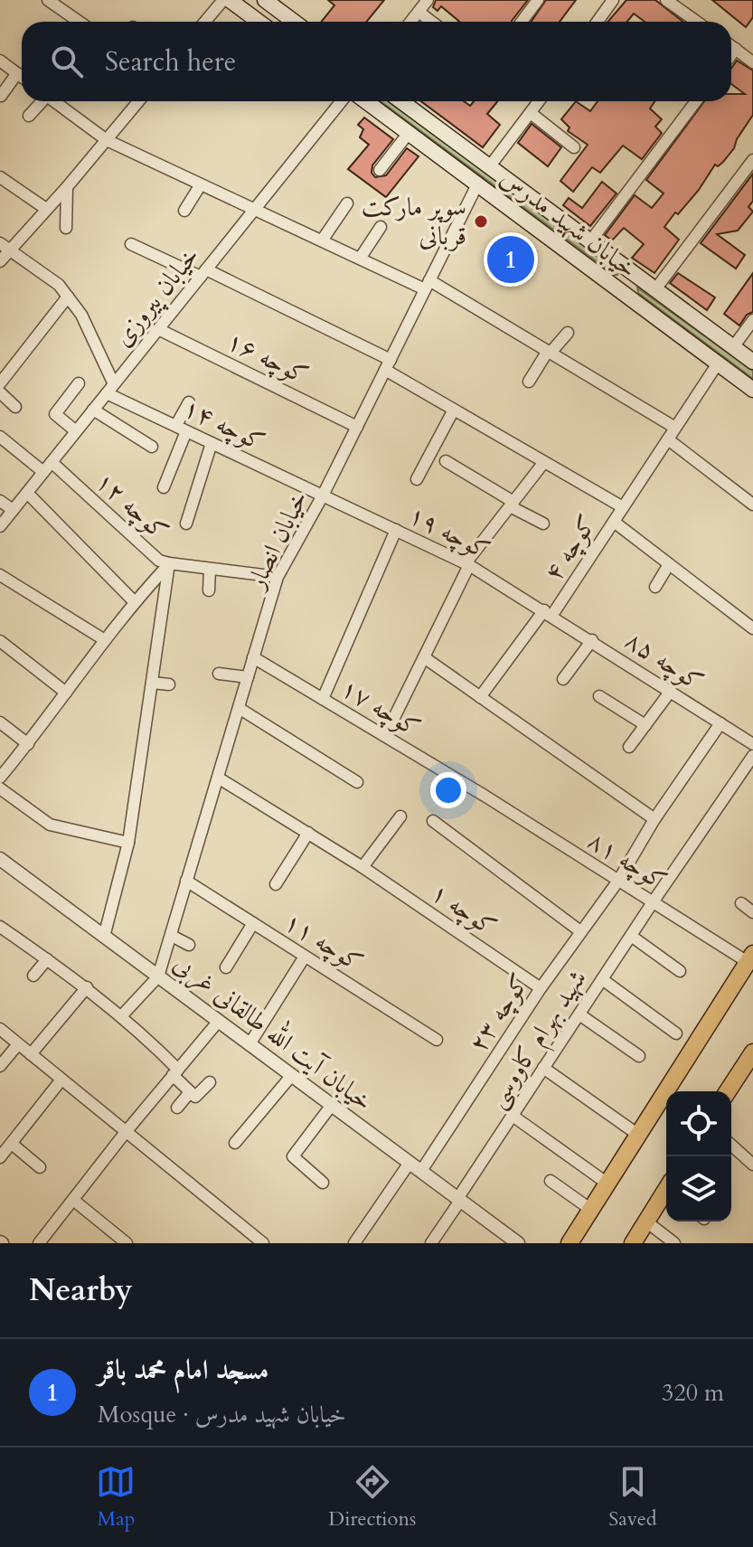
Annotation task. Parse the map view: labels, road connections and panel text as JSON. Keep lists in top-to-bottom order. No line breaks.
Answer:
{"streets":{"main road":["خیابان شهید مدرس"],"street":["خیابان پیروزی","کوچه ۱۶","کوچه ۱۴","کوچه ۱۲","کوچه ۱۹","خیابان انصار","کوچه ۴","کوچه ۸۵","کوچه ۱۷","کوچه ۸۱","کوچه ۱","کوچه ۱۱","کوچه ۲۳","خیابان آیت الله طالقانی غربی","شهید بهرام کاووسی"]},"crossings":[["خیابان شهید مدرس","خیابان انصار"],["خیابان پیروزی","کوچه ۱۶"],["خیابان پیروزی","کوچه ۱۴"],["خیابان پیروزی","کوچه ۱۲"],["خیابان پیروزی","کوچه ۴"],["کوچه ۱۶","خیابان انصار"],["کوچه ۱۴","کوچه ۱۹"],["کوچه ۱۴","خیابان انصار"],["کوچه ۱۲","خیابان انصار"],["کوچه ۱۹","خیابان انصار"],["کوچه ۱۹","کوچه ۴"],["کوچه ۱۹","کوچه ۸۵"],["خیابان انصار","کوچه ۴"],["خیابان انصار","کوچه ۱۷"],["خیابان انصار","کوچه ۱"],["خیابان انصار","کوچه ۱۱"],["خیابان انصار","خیابان آیت الله طالقانی غربی"],["کوچه ۴","کوچه ۸۵"],["کوچه ۸۵","کوچه ۲۳"],["کوچه ۱۷","کوچه ۸۱"],["کوچه ۸۱","کوچه ۲۳"],["کوچه ۸۱","شهید بهرام کاووسی"],["کوچه ۱","کوچه ۲۳"],["کوچه ۲۳","خیابان آیت الله طالقانی غربی"],["خیابان آیت الله طالقانی غربی","شهید بهرام کاووسی"]],"places":["سوپر مارکت قربانی"],"page":{"search":"Search here","pins":"1","heading":"Nearby","list":[{"mark":"1","name":"مسجد امام محمد باقر","note":"Mosque · خیابان شهید مدرس","value":"320 m"}],"nav":["Map","Directions","Saved"]}}
